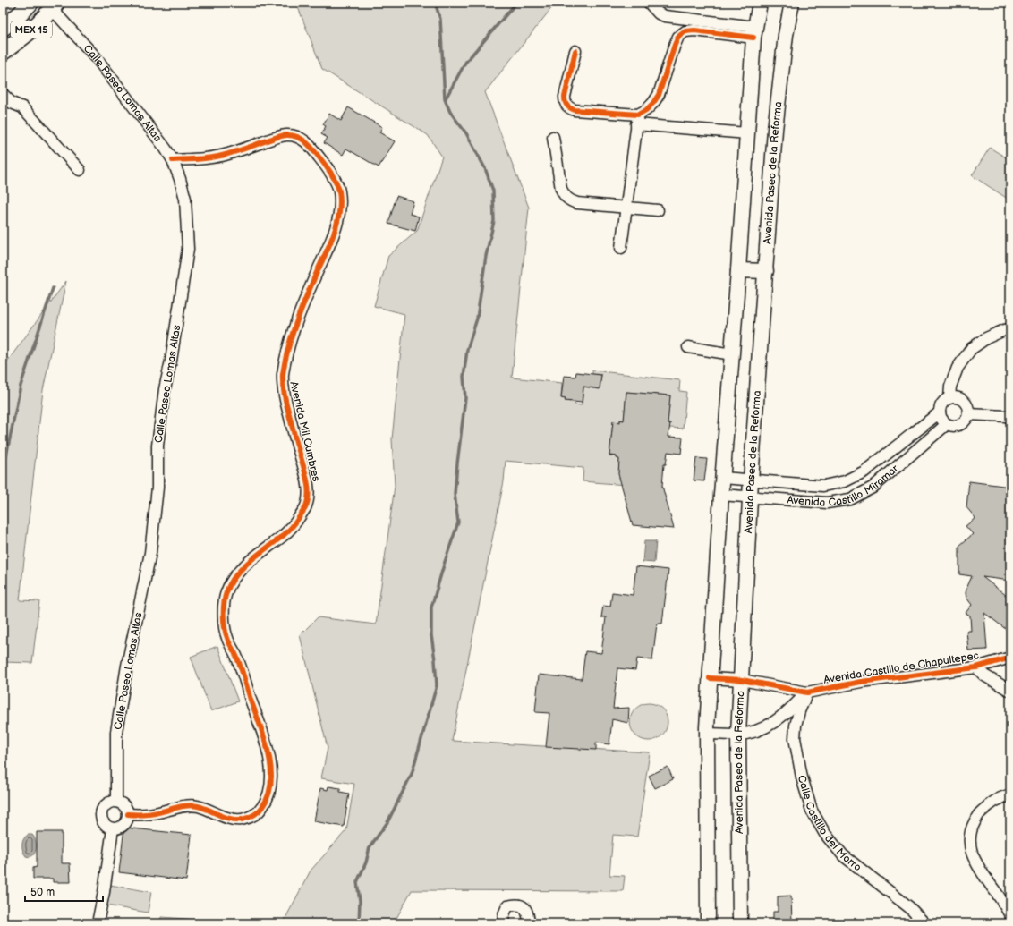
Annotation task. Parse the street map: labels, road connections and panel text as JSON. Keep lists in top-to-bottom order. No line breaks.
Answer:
{"streets":{"highway":["MEX 15"],"main road":["Avenida Paseo de la Reforma"],"street":["Calle Paseo Lomas Altas","Avenida Mil Cumbres","Avenida Castillo Miramar","Avenida Castillo de Chapultepec","Calle Castillo del Morro"]},"crossings":[["MEX 15","Calle Paseo Lomas Altas"],["Calle Paseo Lomas Altas","Avenida Mil Cumbres"],["Avenida Paseo de la Reforma","Avenida Castillo Miramar"],["Avenida Paseo de la Reforma","Avenida Castillo de Chapultepec"],["Avenida Castillo de Chapultepec","Calle Castillo del Morro"]],"scale_bar":"50 m"}
